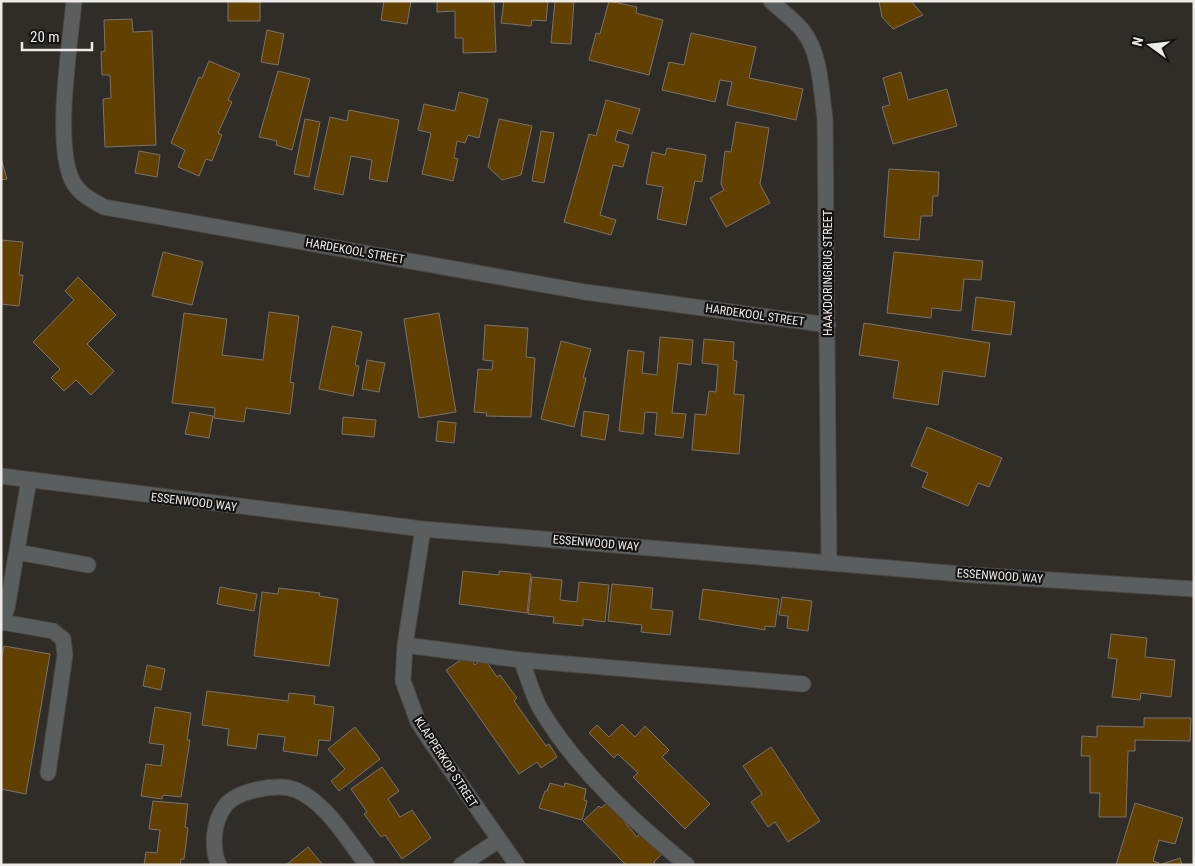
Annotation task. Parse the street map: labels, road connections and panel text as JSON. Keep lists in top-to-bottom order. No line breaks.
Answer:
{"streets":{"street":["HARDEKOOL STREET","HAAKDORINGRUG STREET","ESSENWOOD WAY","KLAPPERKOP STREET"]},"crossings":[["HARDEKOOL STREET","HAAKDORINGRUG STREET"],["HAAKDORINGRUG STREET","ESSENWOOD WAY"],["ESSENWOOD WAY","KLAPPERKOP STREET"]],"scale_bar":"20 m","north":"left"}
